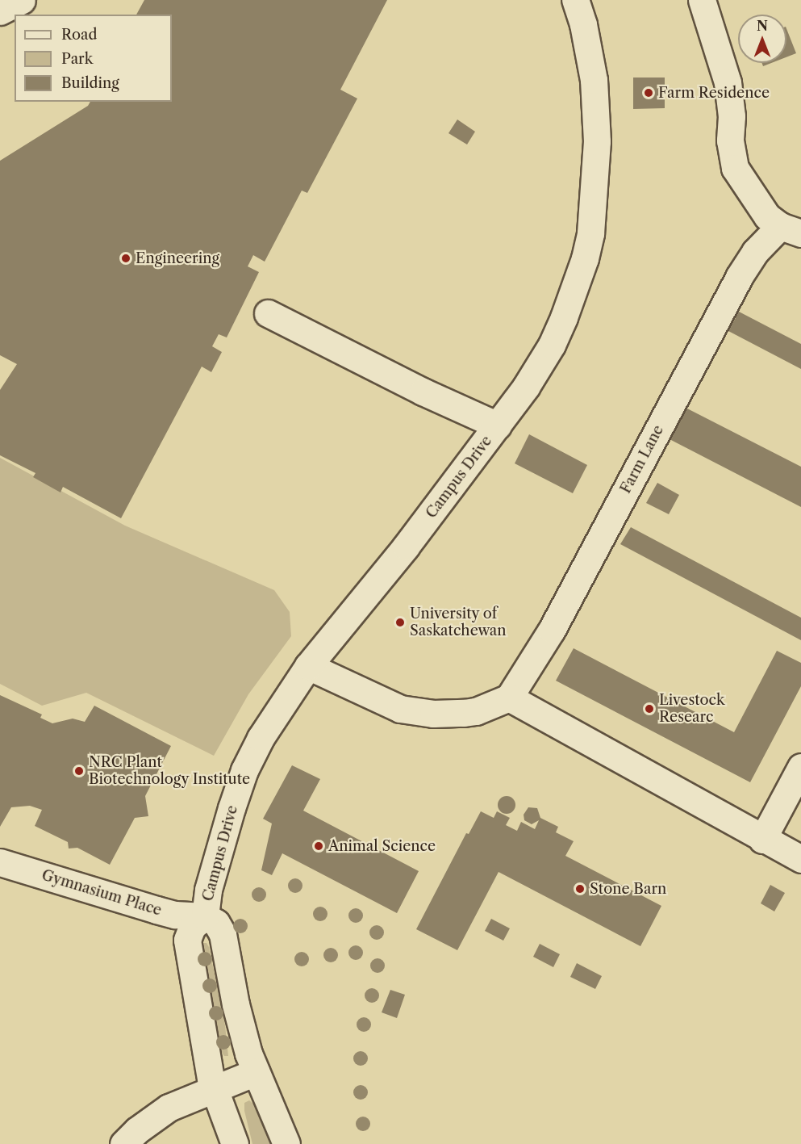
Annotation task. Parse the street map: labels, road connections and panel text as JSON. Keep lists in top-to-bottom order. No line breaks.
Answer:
{"streets":{"street":["Farm Lane","Campus Drive","Gymnasium Place"]},"crossings":[["Campus Drive","Gymnasium Place"]],"places":["Farm Residence","Engineering","University of Saskatchewan","Livestock Researc","NRC Plant Biotechnology Institute","Animal Science","Stone Barn"],"legend":["Road","Park","Building"],"north":"top"}
